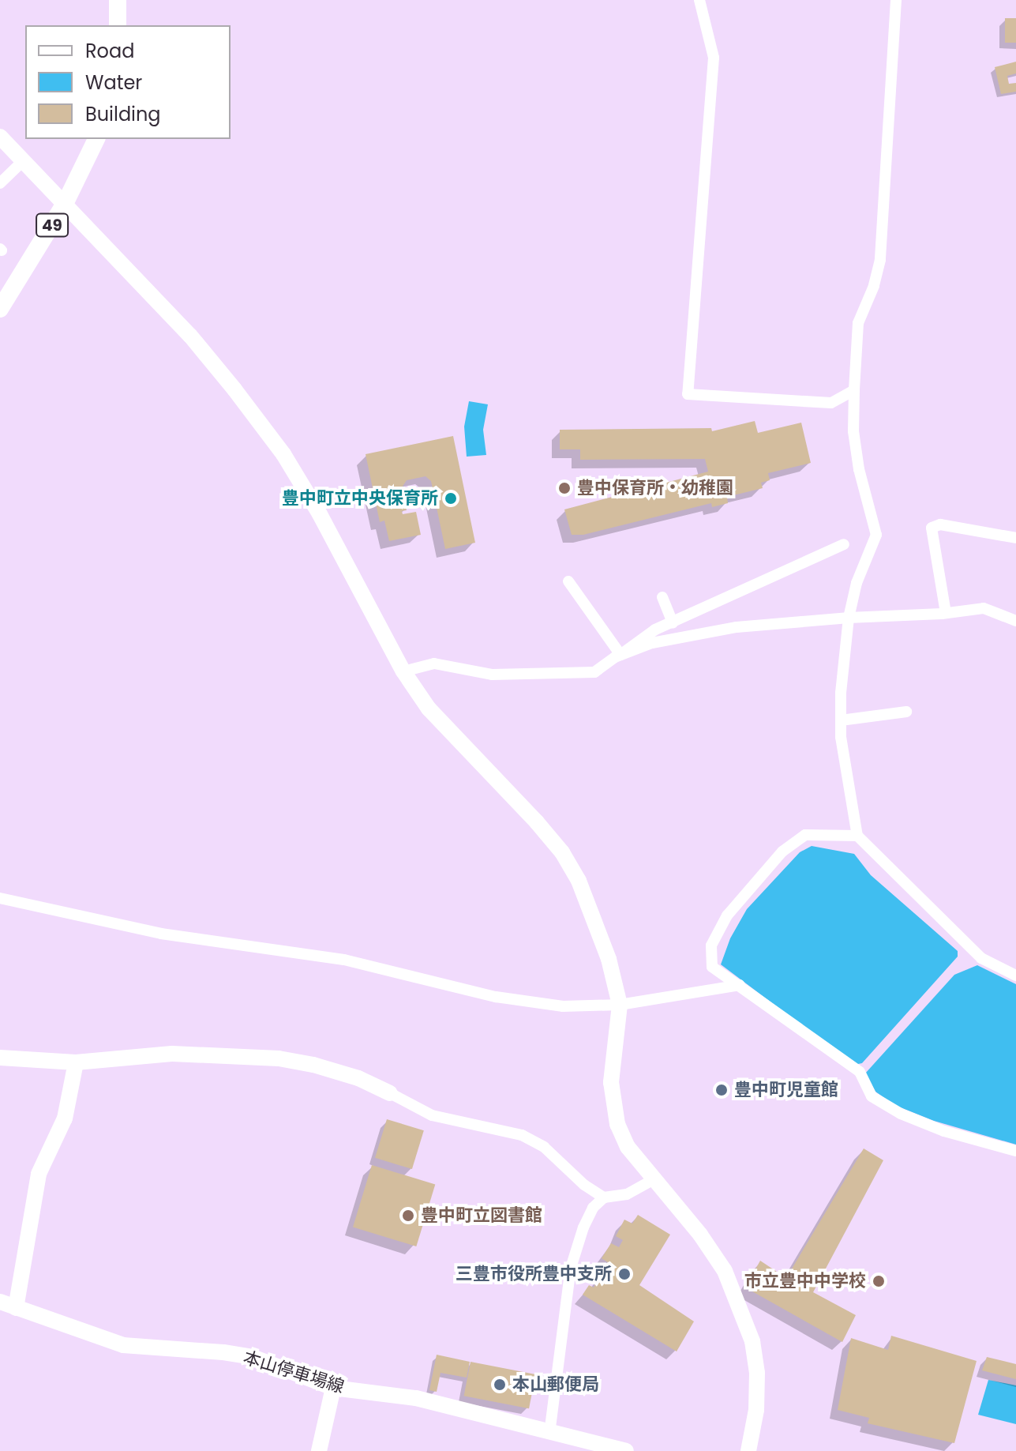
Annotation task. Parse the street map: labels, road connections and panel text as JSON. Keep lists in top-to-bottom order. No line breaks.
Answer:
{"streets":{"main road":["49"],"street":["本山停車場線"]},"places":["豊中保育所・幼稚園","豊中町立中央保育所","豊中町児童館","豊中町立図書館","三豊市役所豊中支所","市立豊中中学校","本山郵便局"],"legend":["Road","Water","Building"]}
